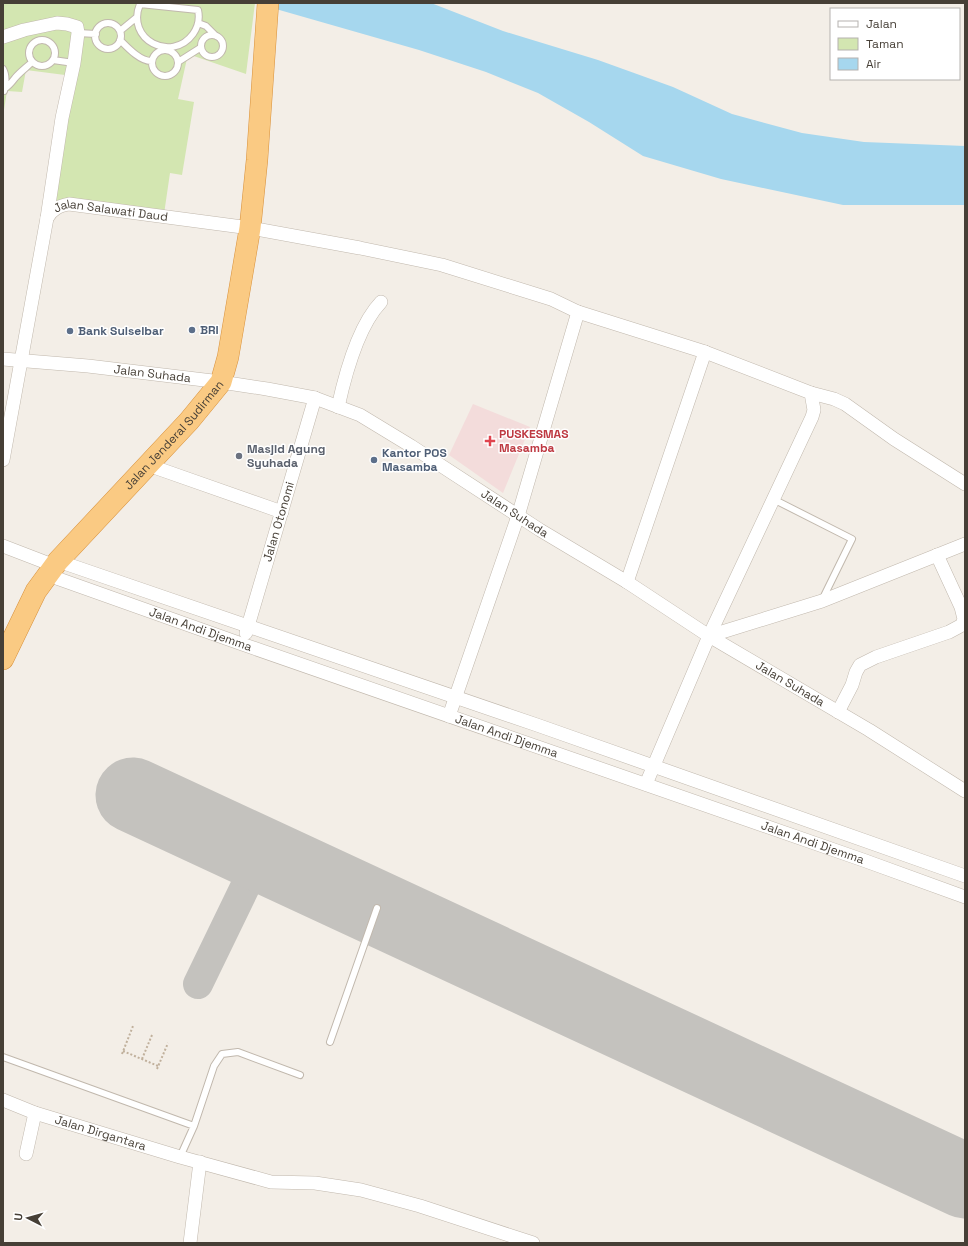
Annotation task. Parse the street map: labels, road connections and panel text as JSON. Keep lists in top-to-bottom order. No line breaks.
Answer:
{"streets":{"highway":["Jalan Jenderal Sudirman"],"street":["Jalan Salawati Daud","Jalan Suhada","Jalan Otonomi","Jalan Andi Djemma","Jalan Dirgantara"]},"crossings":[["Jalan Salawati Daud","Jalan Suhada"],["Jalan Salawati Daud","Jalan Jenderal Sudirman"],["Jalan Suhada","Jalan Jenderal Sudirman"],["Jalan Suhada","Jalan Otonomi"],["Jalan Jenderal Sudirman","Jalan Andi Djemma"],["Jalan Otonomi","Jalan Andi Djemma"]],"places":{"other":["BRI","Bank Sulselbar","Masjid Agung Syuhada","Kantor POS Masamba"],"health":["PUSKESMAS Masamba"]},"legend":["Jalan","Taman","Air"],"north":"left"}
